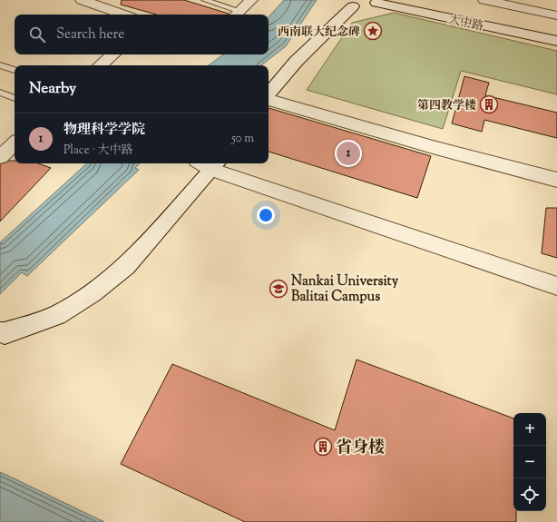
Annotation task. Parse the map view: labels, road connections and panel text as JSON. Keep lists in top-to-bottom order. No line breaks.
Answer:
{"streets":{"street":["大中路"]},"places":{"place":["西南联大纪念碑"],"building":["第四教学楼","省身楼"],"school or university":["Nankai University Balitai Campus"]},"page":{"search":"Search here","heading":"Nearby","list":[{"mark":"1","name":"物理科学学院","note":"Place · 大中路","value":"50 m"}],"pins":"1","map_buttons":["+","−"]}}
